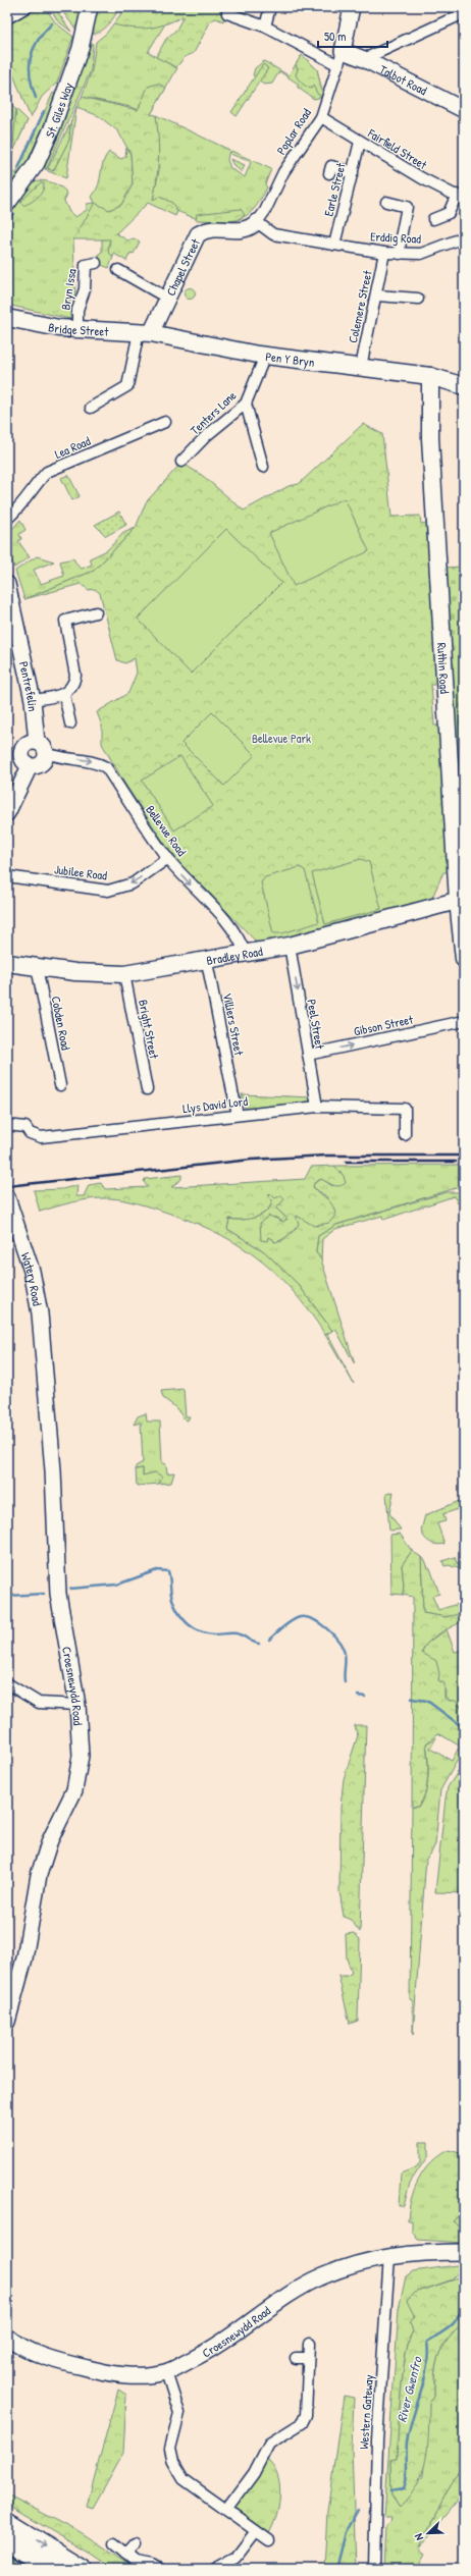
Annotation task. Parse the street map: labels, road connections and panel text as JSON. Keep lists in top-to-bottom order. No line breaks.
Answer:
{"streets":{"main road":["Bridge Street","Pen Y Bryn","Ruthin Road","Bradley Road"],"street":["Talbot Road","St. Giles Way","Poplar Road","Fairfield Street","Earle Street","Erddig Road","Chapel Street","Bryn Issa","Colemere Street","Tenters Lane","Lea Road","Pentrefelin","Bellevue Road","Jubilee Road","Cobden Road","Villiers Street","Peel Street","Gibson Street","Bright Street","Llys David Lord","Watery Road","Croesnewydd Road","Western Gateway"]},"crossings":[["Talbot Road","Poplar Road"],["Poplar Road","Fairfield Street"],["Poplar Road","Erddig Road"],["Poplar Road","Chapel Street"],["Fairfield Street","Earle Street"],["Earle Street","Erddig Road"],["Erddig Road","Chapel Street"],["Erddig Road","Colemere Street"],["Chapel Street","Bridge Street"],["Chapel Street","Pen Y Bryn"],["Bryn Issa","Bridge Street"],["Colemere Street","Pen Y Bryn"],["Bridge Street","Pen Y Bryn"],["Pen Y Bryn","Tenters Lane"],["Pen Y Bryn","Ruthin Road"],["Ruthin Road","Bradley Road"],["Pentrefelin","Bellevue Road"],["Bellevue Road","Jubilee Road"],["Bellevue Road","Bradley Road"],["Bradley Road","Cobden Road"],["Bradley Road","Villiers Street"],["Bradley Road","Peel Street"],["Bradley Road","Bright Street"],["Villiers Street","Llys David Lord"],["Peel Street","Gibson Street"],["Peel Street","Llys David Lord"],["Watery Road","Croesnewydd Road"],["Croesnewydd Road","Western Gateway"]],"one_way":["Bellevue Road","Jubilee Road","Peel Street","Gibson Street"],"water":["River Gwenfro"],"parks":["Bellevue Park"],"scale_bar":"50 m","north":"bottom left"}
